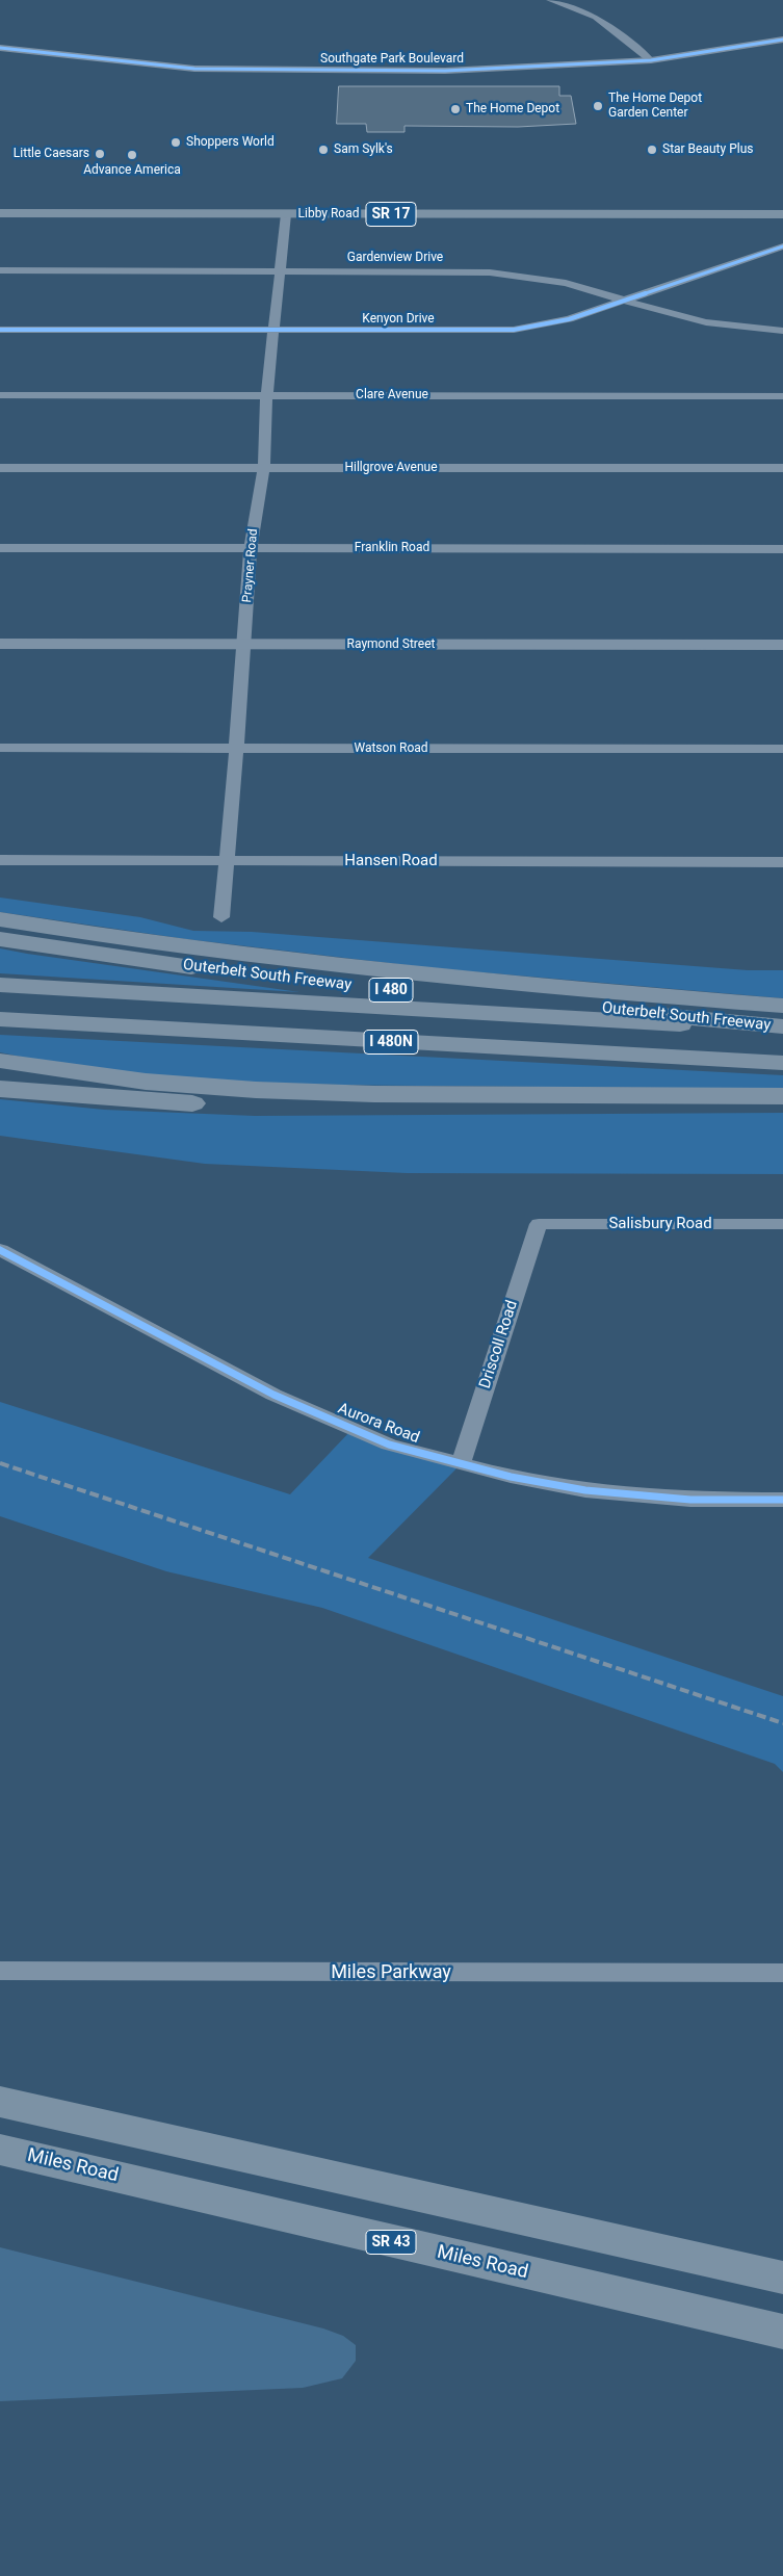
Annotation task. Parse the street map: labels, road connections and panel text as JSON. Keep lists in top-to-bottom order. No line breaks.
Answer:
{"streets":{"highway":["Outerbelt South Freeway","I 480","I 480N"],"main road":["Libby Road","SR 17","Miles Road","SR 43"],"street":["Southgate Park Boulevard","Gardenview Drive","Kenyon Drive","Clare Avenue","Hillgrove Avenue","Franklin Road","Prayner Road","Raymond Street","Watson Road","Hansen Road","Salisbury Road","Driscoll Road","Aurora Road","Miles Parkway"]},"crossings":[["Libby Road","Prayner Road"],["Gardenview Drive","Kenyon Drive"],["Gardenview Drive","Prayner Road"],["Kenyon Drive","Prayner Road"],["Clare Avenue","Prayner Road"],["Hillgrove Avenue","Prayner Road"],["Franklin Road","Prayner Road"],["Prayner Road","Raymond Street"],["Prayner Road","Watson Road"],["Prayner Road","Hansen Road"],["Salisbury Road","Driscoll Road"],["Driscoll Road","Aurora Road"]],"places":["The Home Depot Garden Center","The Home Depot","Shoppers World","Sam Sylk's","Star Beauty Plus","Little Caesars","Advance America"]}
